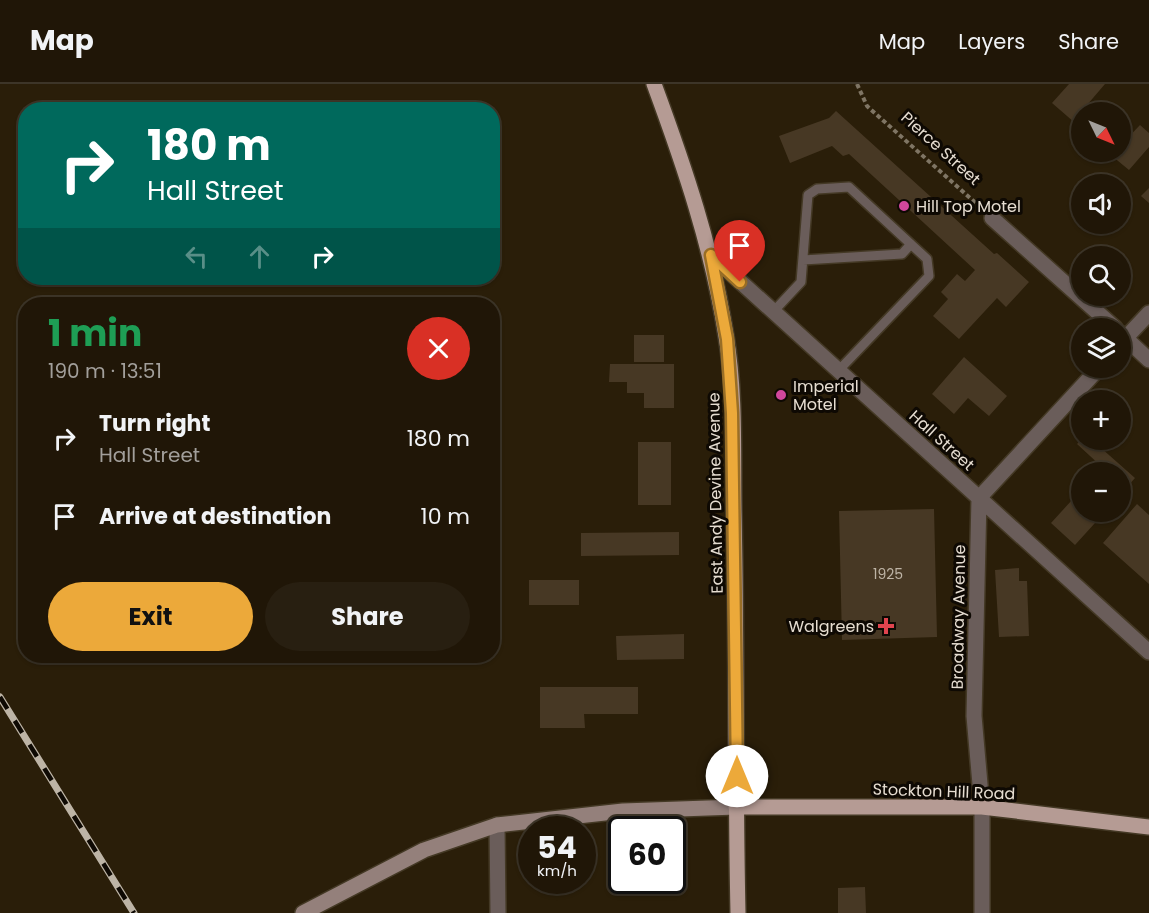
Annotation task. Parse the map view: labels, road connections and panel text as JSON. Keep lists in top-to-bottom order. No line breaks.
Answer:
{"streets":{"main road":["East Andy Devine Avenue","Stockton Hill Road"],"street":["Hall Street","Broadway Avenue"],"path":["Pierce Street"]},"crossings":[["Hall Street","East Andy Devine Avenue"],["Hall Street","Broadway Avenue"],["East Andy Devine Avenue","Stockton Hill Road"],["Broadway Avenue","Stockton Hill Road"]],"places":{"other":["Hill Top Motel","Imperial Motel"],"health":["Walgreens"]},"house_numbers":["1925"],"north":"bottom right","page":{"header":"Map","nav":["Map","Layers","Share"],"map_buttons":["+","−"],"turn":["180 m","Hall Street"],"heading":["1 min","190 m · 13:51"],"list":[{"name":"Turn right","note":"Hall Street","value":"180 m"},{"name":"Arrive at destination","value":"10 m"}],"buttons":["Exit","Share"],"speed":"54 km/h","limit":"60"}}
